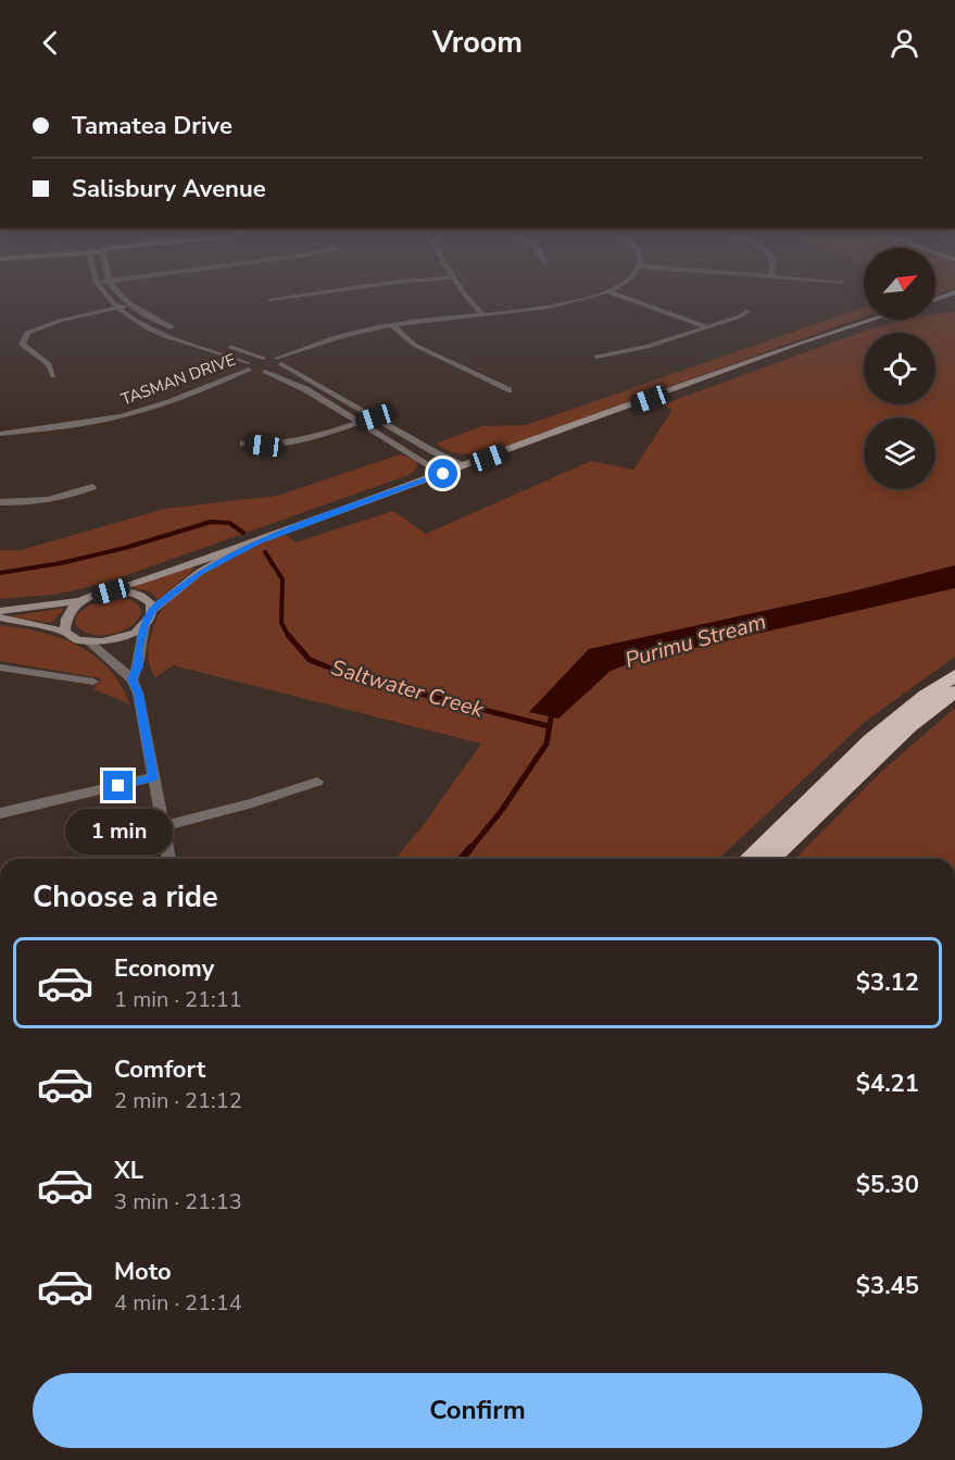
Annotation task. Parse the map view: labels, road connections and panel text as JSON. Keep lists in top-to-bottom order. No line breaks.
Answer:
{"streets":{"street":["TASMAN DRIVE"]},"water":["Purimu Stream","Saltwater Creek"],"north":"top right","page":{"header":"Vroom","banner":["Tamatea Drive","Salisbury Avenue"],"bubble":"1 min","heading":"Choose a ride","list":[{"name":"Economy","note":"1 min · 21:11","value":"$3.12"},{"name":"Comfort","note":"2 min · 21:12","value":"$4.21"},{"name":"XL","note":"3 min · 21:13","value":"$5.30"},{"name":"Moto","note":"4 min · 21:14","value":"$3.45"}],"buttons":"Confirm"}}
